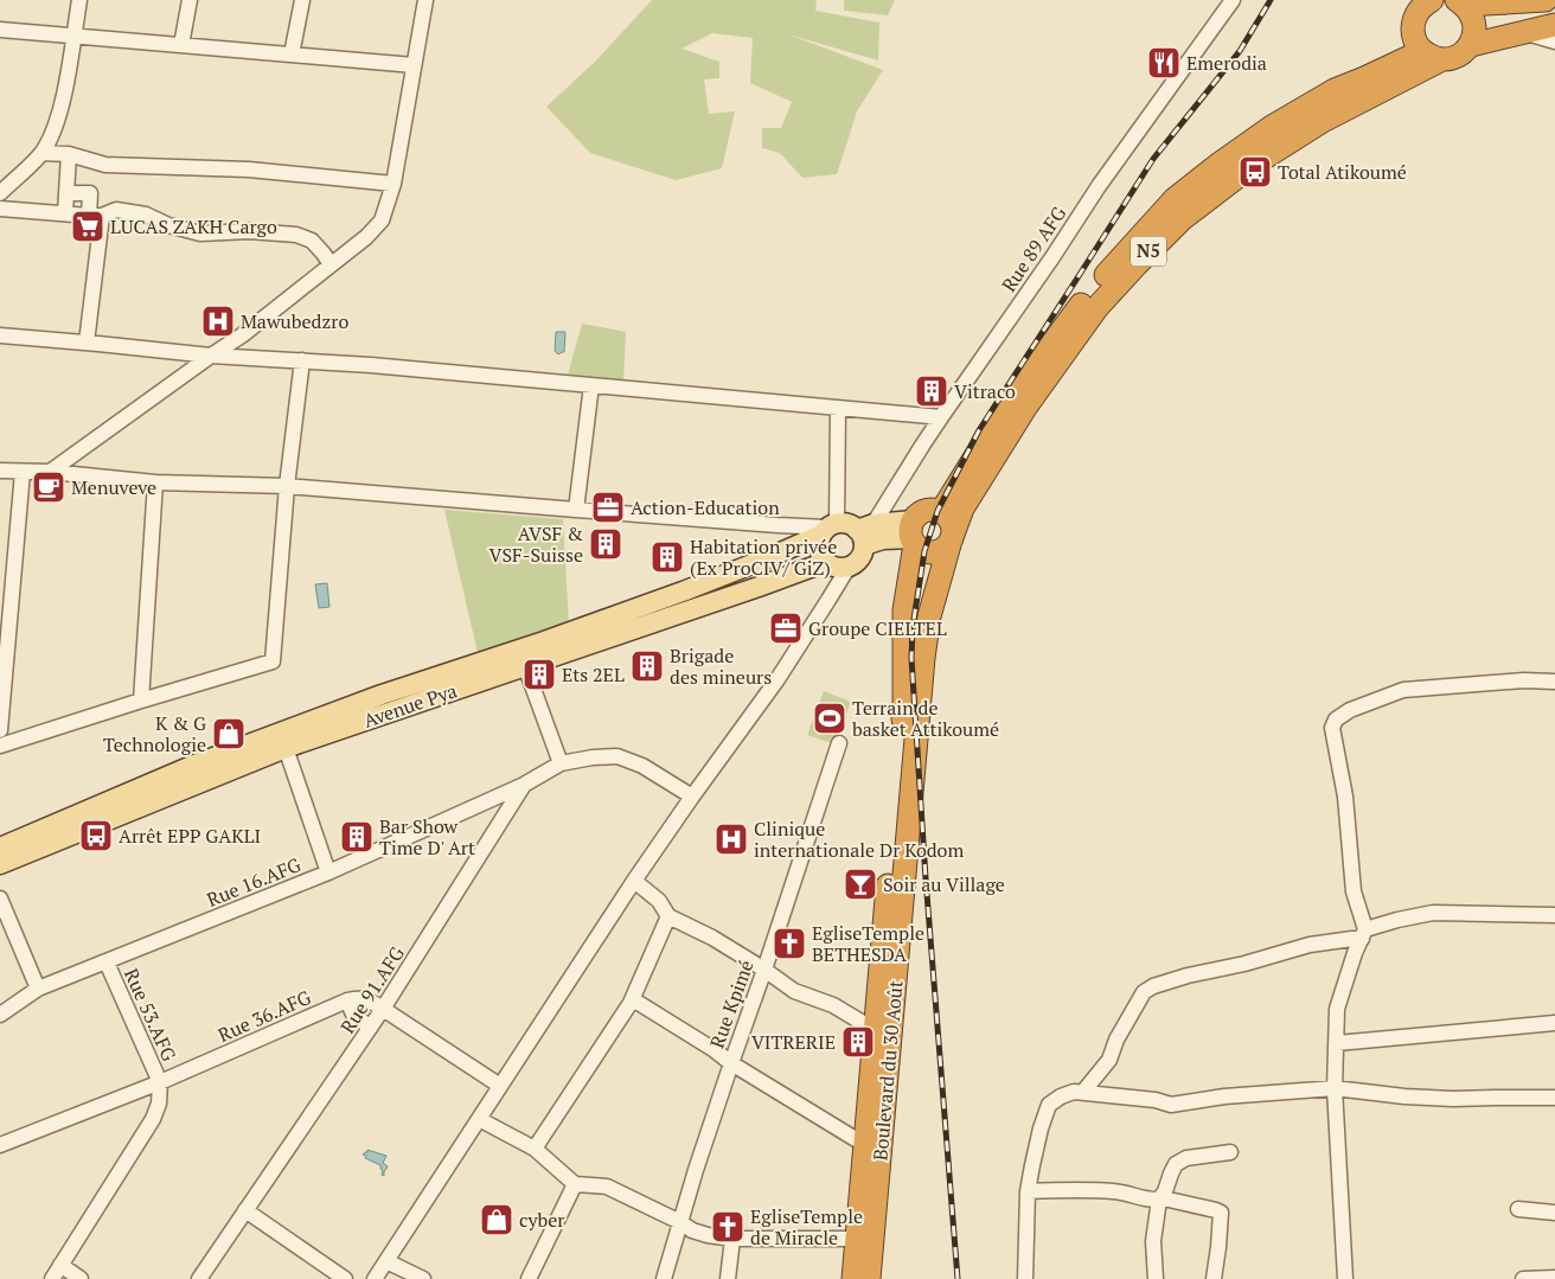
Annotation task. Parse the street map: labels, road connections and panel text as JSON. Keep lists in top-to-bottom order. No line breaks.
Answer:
{"streets":{"highway":["N5","Boulevard du 30 Août"],"main road":["Avenue Pya"],"street":["Rue 89 AFG","Rue 16.AFG","Rue 91.AFG","Rue Kpimé","Rue 53.AFG","Rue 36.AFG"]},"crossings":[["Rue 89 AFG","Avenue Pya"],["Rue 16.AFG","Rue 91.AFG"],["Rue 16.AFG","Rue 53.AFG"],["Rue 91.AFG","Rue 36.AFG"],["Rue 53.AFG","Rue 36.AFG"]],"places":{"restaurant":["Emerodia"],"bus stop":["Total Atikoumé","Arrêt EPP GAKLI"],"supermarket":["LUCAS ZAKH Cargo"],"hospital":["Mawubedzro","Clinique internationale Dr Kodom"],"building":["Vitraco","AVSF & VSF-Suisse","Habitation privée (Ex ProCIV/ GiZ)","Brigade des mineurs","Ets 2EL","Bar Show Time D' Art","VITRERIE"],"cafe":["Menuveve"],"office":["Action-Education","Groupe CIELTEL"],"sports":["Terrain de basket Attikoumé"],"shop":["K & G Technologie","cyber"],"bar":["Soir au Village"],"church":["EgliseTemple BETHESDA","EgliseTemple de Miracle"]}}
